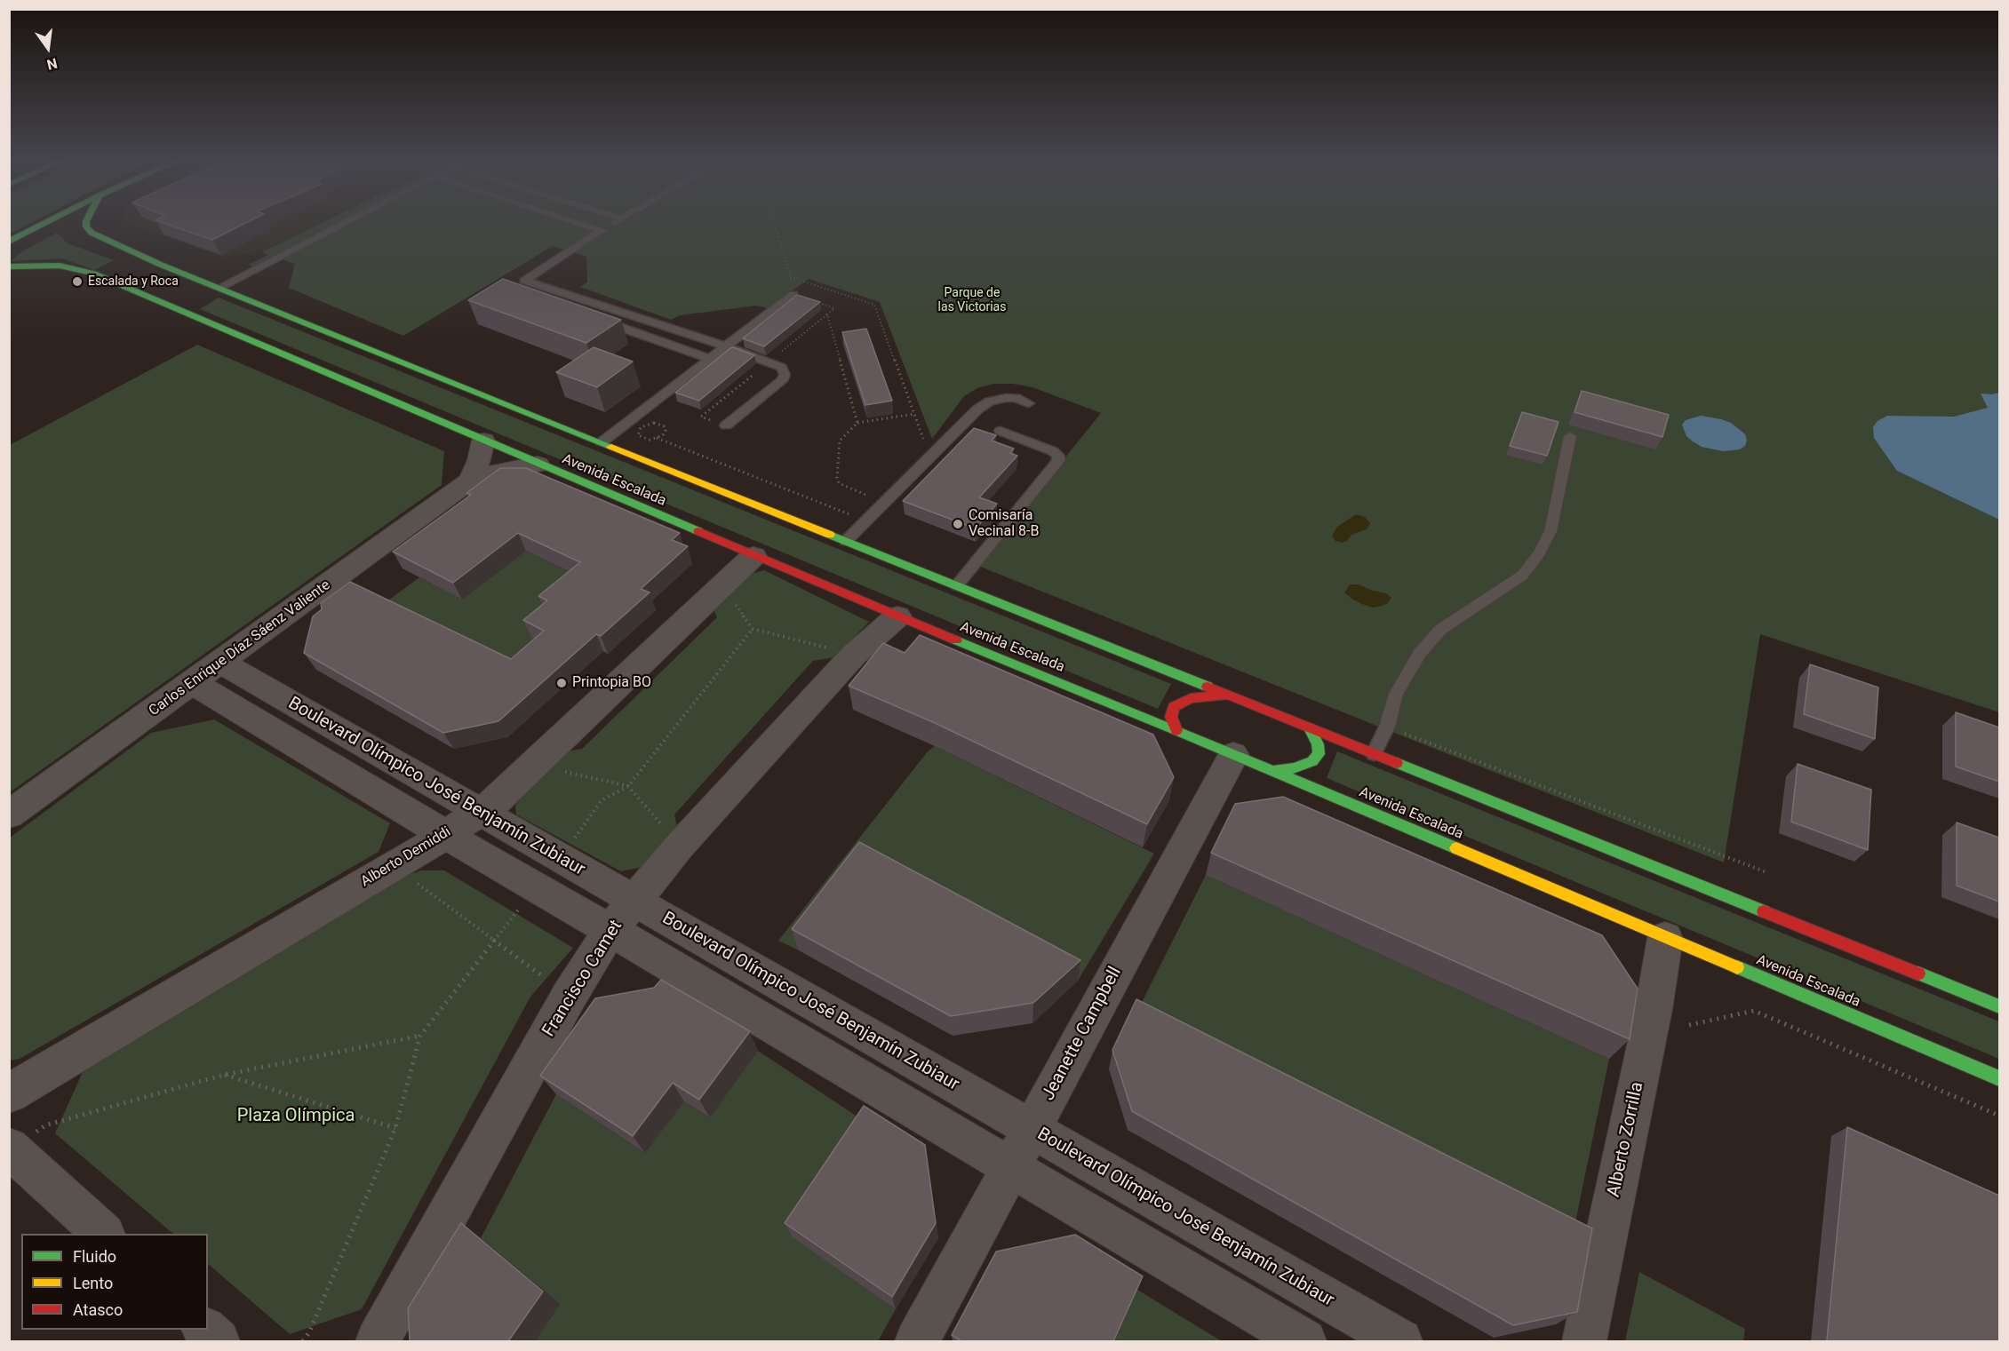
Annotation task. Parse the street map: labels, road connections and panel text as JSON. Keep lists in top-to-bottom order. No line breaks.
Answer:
{"streets":{"main road":["Avenida Escalada"],"street":["Carlos Enrique Díaz Sáenz Valiente","Boulevard Olímpico José Benjamín Zubiaur","Alberto Demiddi","Francisco Camet","Jeanette Campbell","Alberto Zorrilla"]},"crossings":[["Avenida Escalada","Carlos Enrique Díaz Sáenz Valiente"],["Avenida Escalada","Alberto Demiddi"],["Avenida Escalada","Francisco Camet"],["Avenida Escalada","Jeanette Campbell"],["Avenida Escalada","Alberto Zorrilla"],["Carlos Enrique Díaz Sáenz Valiente","Boulevard Olímpico José Benjamín Zubiaur"],["Boulevard Olímpico José Benjamín Zubiaur","Alberto Demiddi"],["Boulevard Olímpico José Benjamín Zubiaur","Francisco Camet"],["Boulevard Olímpico José Benjamín Zubiaur","Jeanette Campbell"]],"parks":["Parque de las Victorias","Plaza Olímpica"],"places":["Escalada y Roca","Comisaría Vecinal 8-B","Printopia BO"],"legend":["Fluido","Lento","Atasco"],"north":"bottom"}
